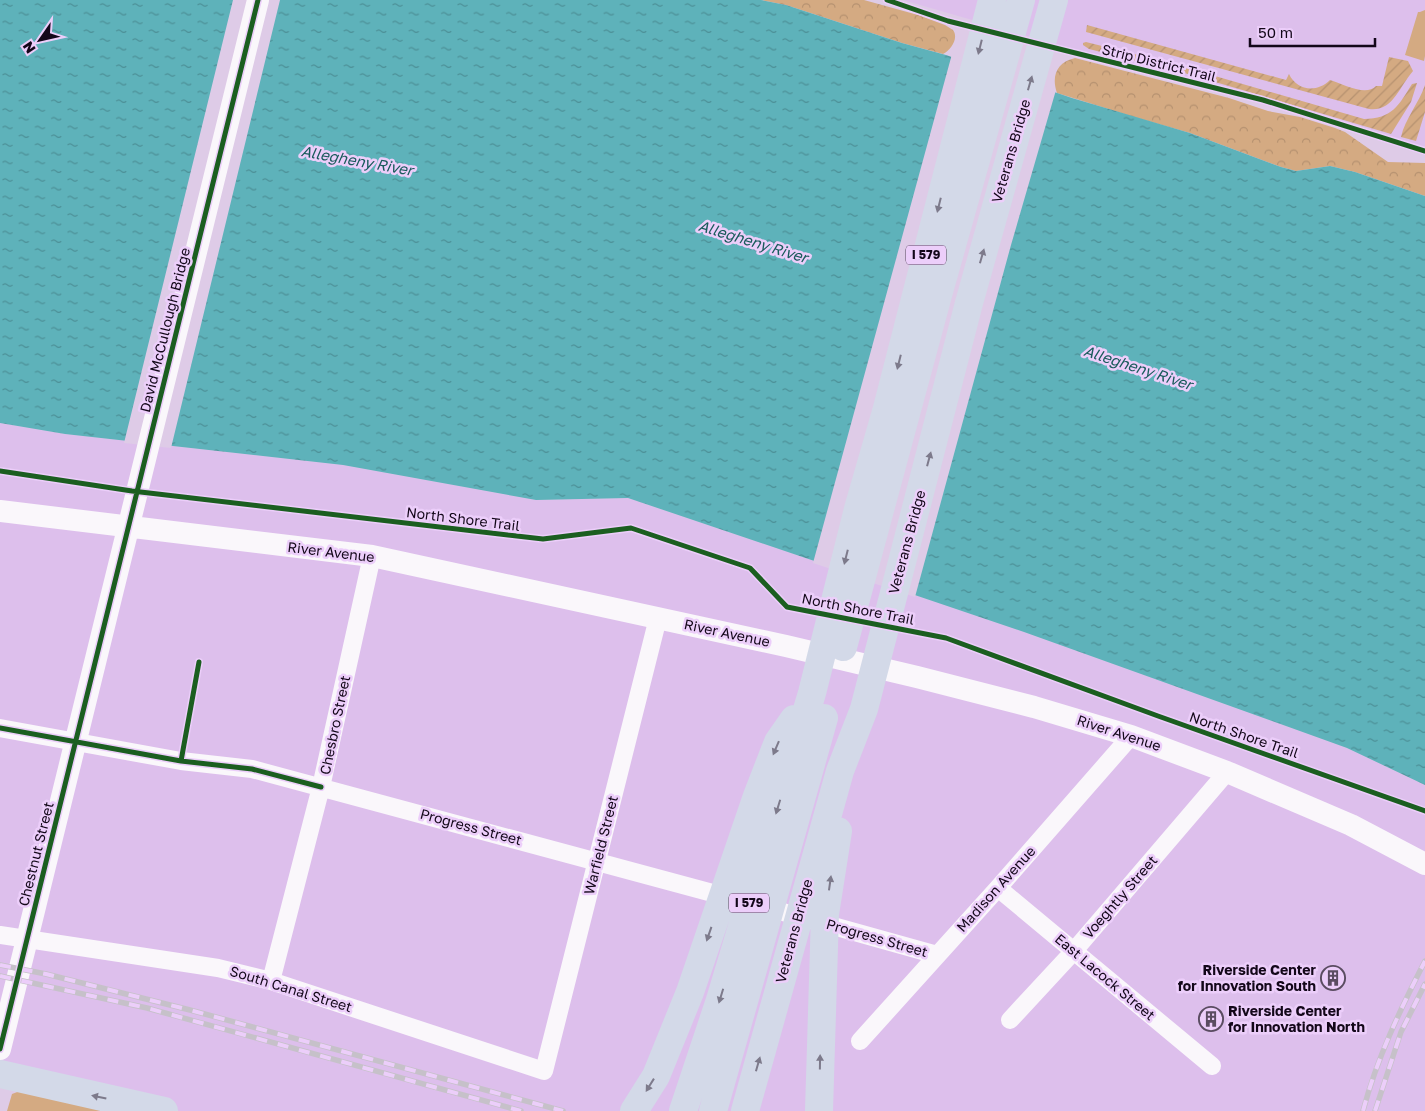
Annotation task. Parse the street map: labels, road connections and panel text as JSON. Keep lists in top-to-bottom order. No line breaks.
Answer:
{"streets":{"highway":["Veterans Bridge","I 579"],"street":["David McCullough Bridge","River Avenue","Chesbro Street","Progress Street","Warfield Street","Chestnut Street","Madison Avenue","Voeghtly Street","East Lacock Street","South Canal Street"],"cycle path":["Strip District Trail","North Shore Trail"]},"crossings":[["David McCullough Bridge","Chestnut Street"],["River Avenue","Chesbro Street"],["River Avenue","Warfield Street"],["River Avenue","Madison Avenue"],["River Avenue","Voeghtly Street"],["Chesbro Street","Progress Street"],["Chesbro Street","South Canal Street"],["Progress Street","Warfield Street"],["Progress Street","Chestnut Street"],["Progress Street","Madison Avenue"],["Warfield Street","South Canal Street"],["Chestnut Street","South Canal Street"],["Madison Avenue","East Lacock Street"],["Voeghtly Street","East Lacock Street"]],"water":["Allegheny River"],"places":{"building":["Riverside Center for Innovation South","Riverside Center for Innovation North"]},"scale_bar":"50 m","north":"bottom left"}
